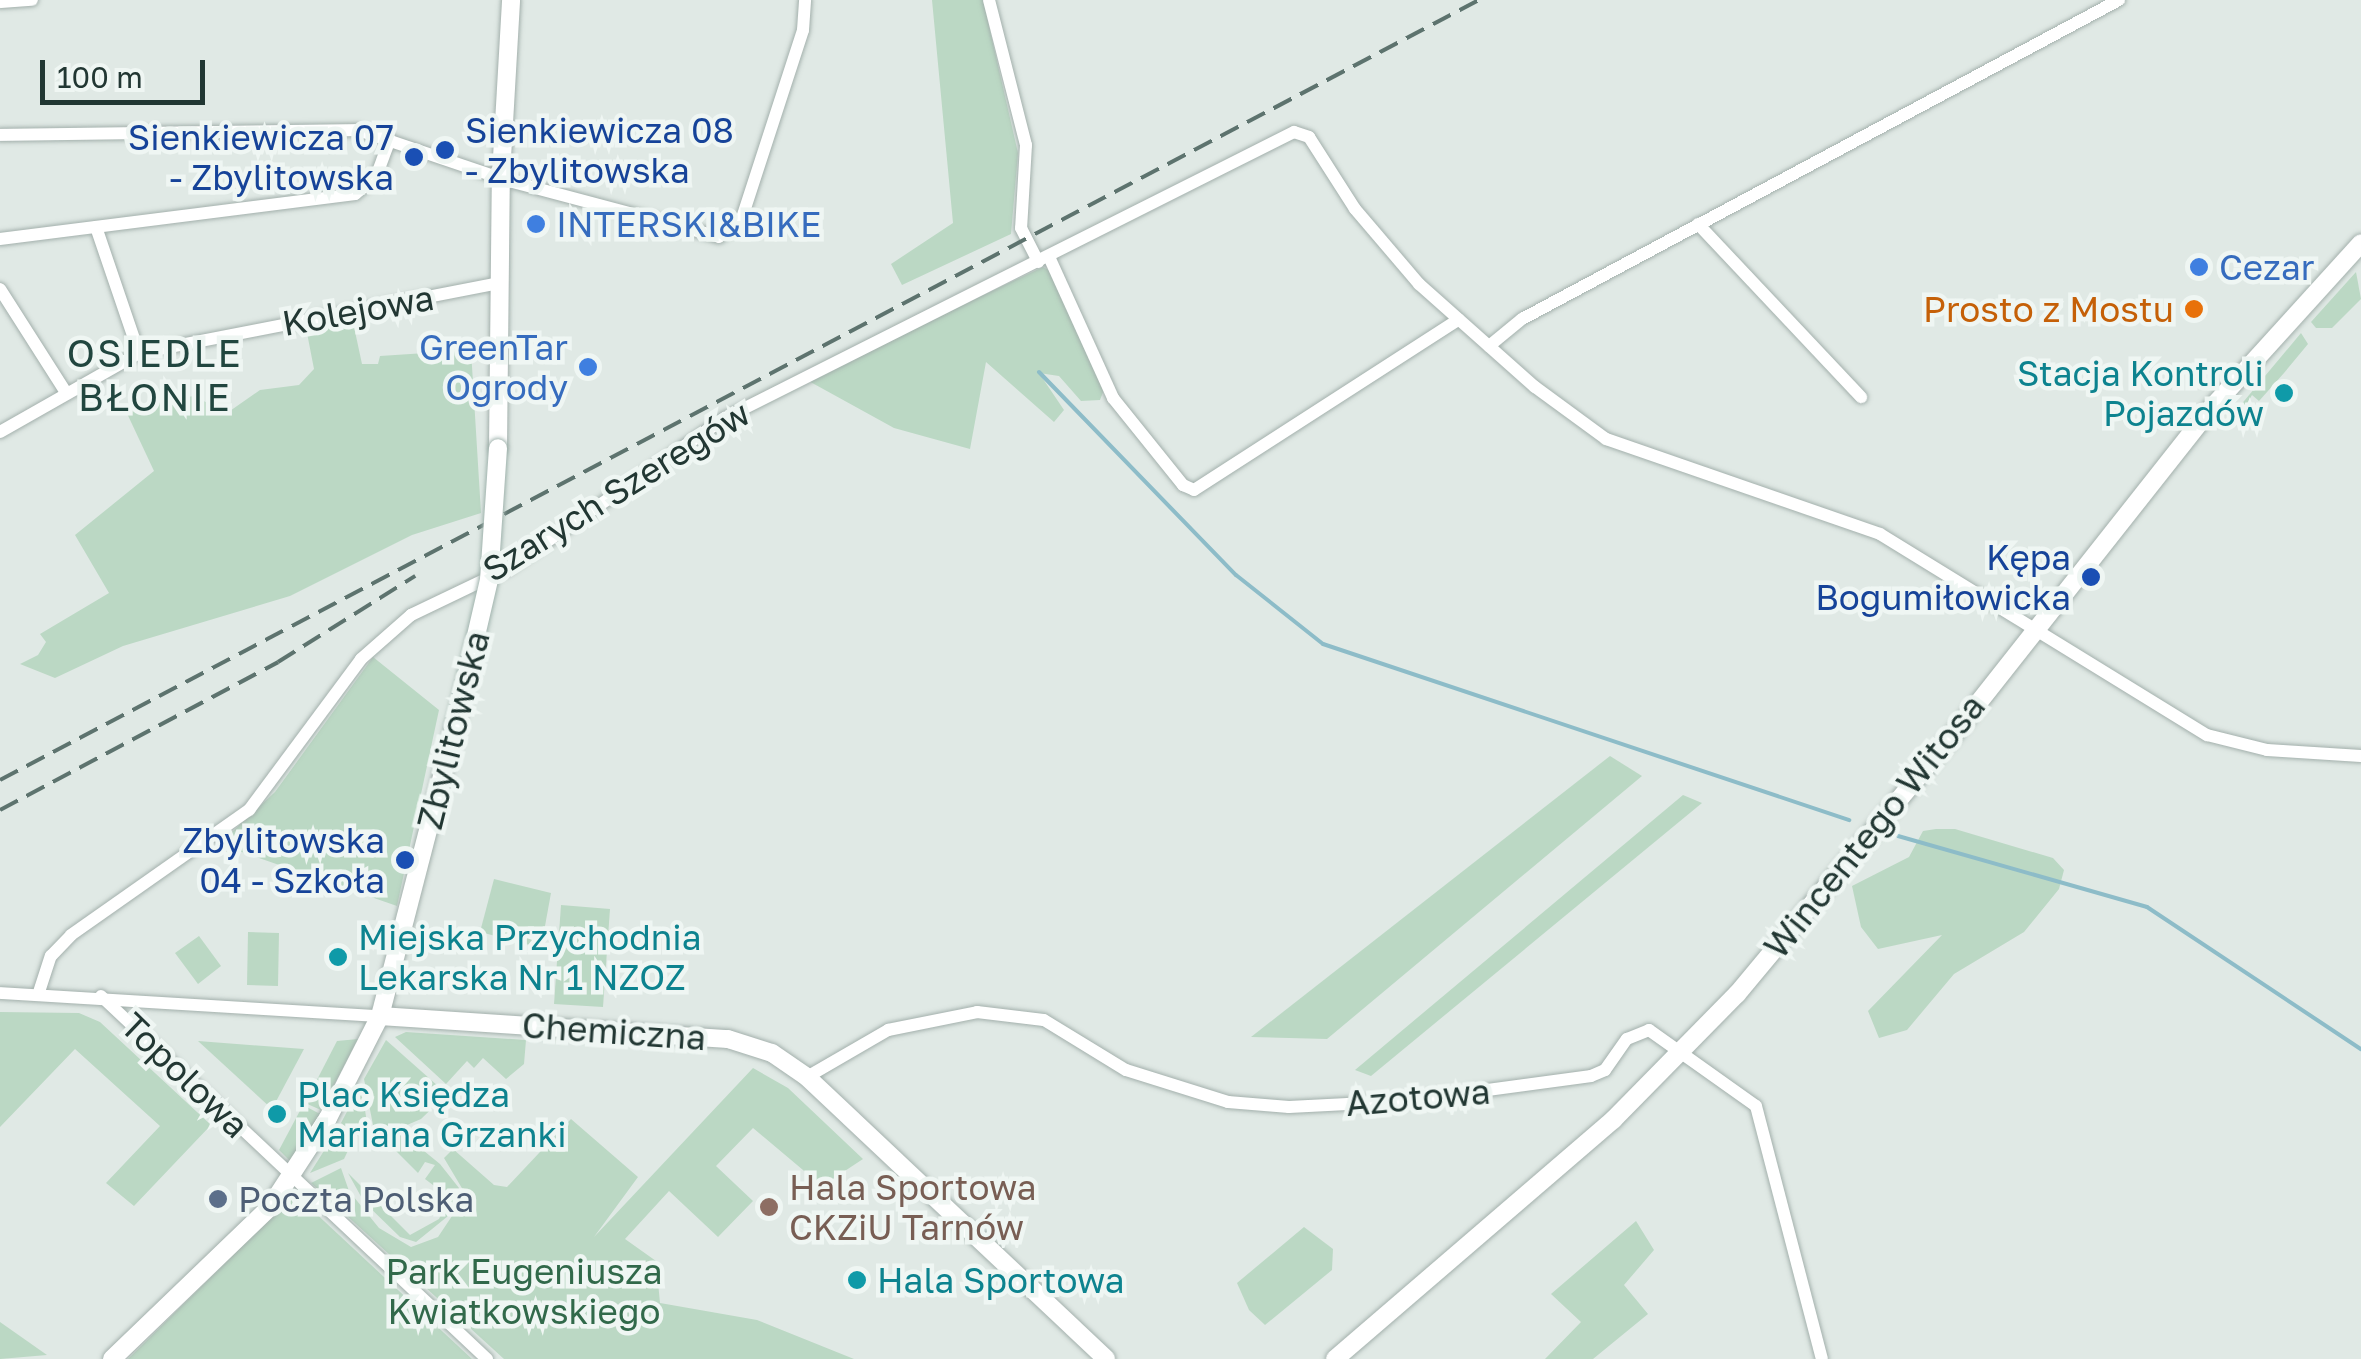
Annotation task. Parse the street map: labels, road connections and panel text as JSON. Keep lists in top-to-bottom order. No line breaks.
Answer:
{"streets":{"street":["Kolejowa","Szarych Szeregów","Zbylitowska","Wincentego Witosa","Chemiczna","Topolowa","Azotowa"]},"crossings":[["Kolejowa","Zbylitowska"],["Szarych Szeregów","Chemiczna"],["Zbylitowska","Chemiczna"],["Zbylitowska","Topolowa"],["Wincentego Witosa","Azotowa"],["Chemiczna","Topolowa"],["Chemiczna","Azotowa"]],"districts":["OSIEDLE BŁONIE"],"parks":["Park Eugeniusza Kwiatkowskiego"],"places":["Sienkiewicza 08 - Zbylitowska","Sienkiewicza 07 - Zbylitowska","INTERSKI&BIKE","Cezar","Prosto z Mostu","GreenTar Ogrody","Stacja Kontroli Pojazdów","Kępa Bogumiłowicka","Zbylitowska 04 - Szkoła","Miejska Przychodnia Lekarska Nr 1 NZOZ","Plac Księdza Mariana Grzanki","Poczta Polska","Hala Sportowa CKZiU Tarnów","Hala Sportowa"],"scale_bar":"100 m"}
